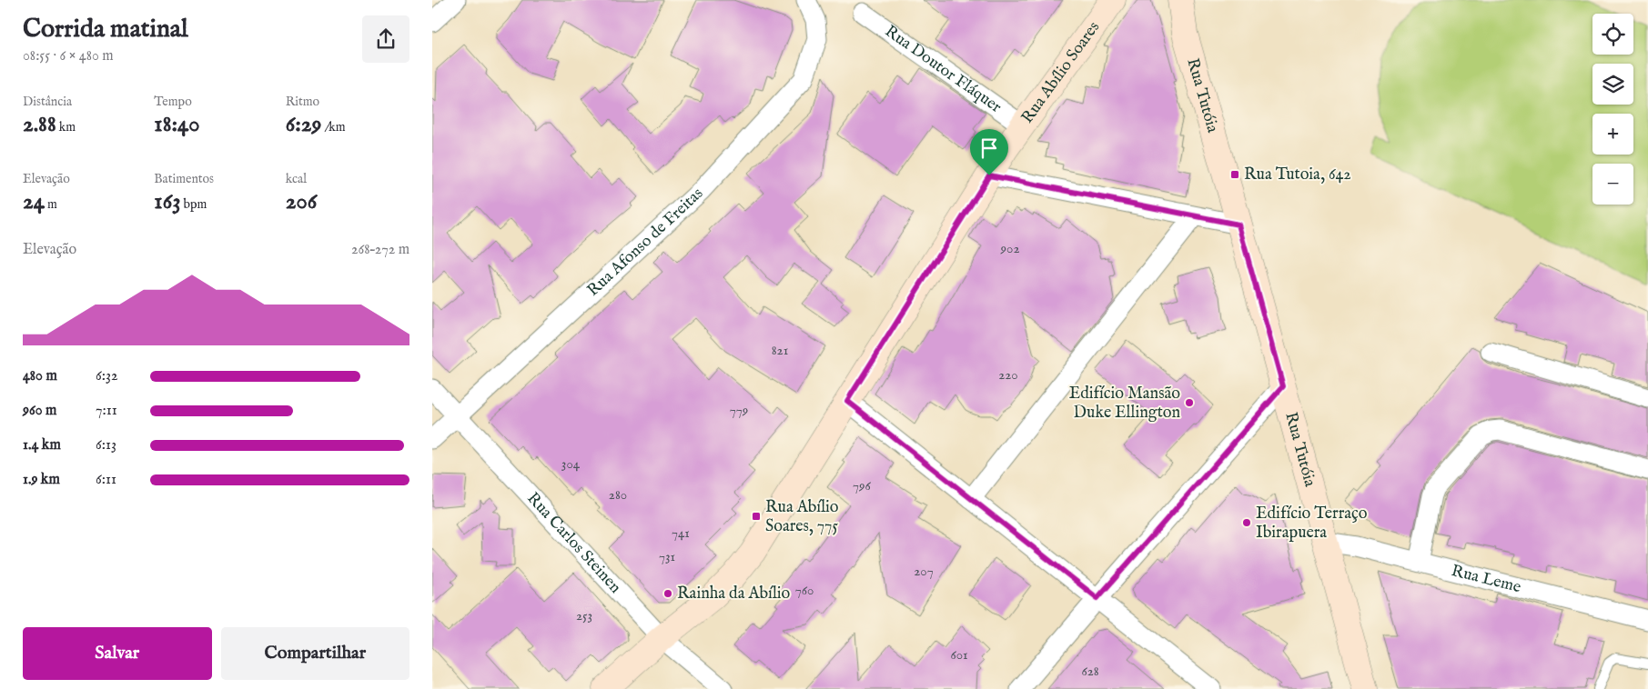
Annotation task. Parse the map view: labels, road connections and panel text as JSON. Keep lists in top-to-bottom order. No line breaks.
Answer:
{"streets":{"street":["Rua Doutor Fláquer","Rua Abílio Soares","Rua Tutóia","Rua Afonso de Freitas","Rua Carlos Steinen","Rua Leme"]},"crossings":[["Rua Doutor Fláquer","Rua Abílio Soares"],["Rua Abílio Soares","Rua Carlos Steinen"],["Rua Tutóia","Rua Leme"],["Rua Afonso de Freitas","Rua Carlos Steinen"]],"places":{"transit":["Rua Tutoia, 642","Rua Abílio Soares, 775"],"other":["Edifício Mansão Duke Ellington","Edifício Terraço Ibirapuera","Rainha da Abílio"]},"house_numbers":["902","821","220","779","304","796","280","741","731","207","760","253","601","628"],"page":{"heading":["Corrida matinal","08:55 · 6 × 480 m"],"map_buttons":["+","−"],"stats":[["Distância","2.88 km"],["Tempo","18:40"],["Ritmo","6:29 /km"],["Elevação","24 m"],["Batimentos","163 bpm"],["kcal","206"]],"chart":["Elevação","268–272 m"],"list":[{"name":"480 m","note":"6:32"},{"name":"960 m","note":"7:11"},{"name":"1.4 km","note":"6:13"},{"name":"1.9 km","note":"6:11"}],"buttons":["Salvar","Compartilhar"]}}
